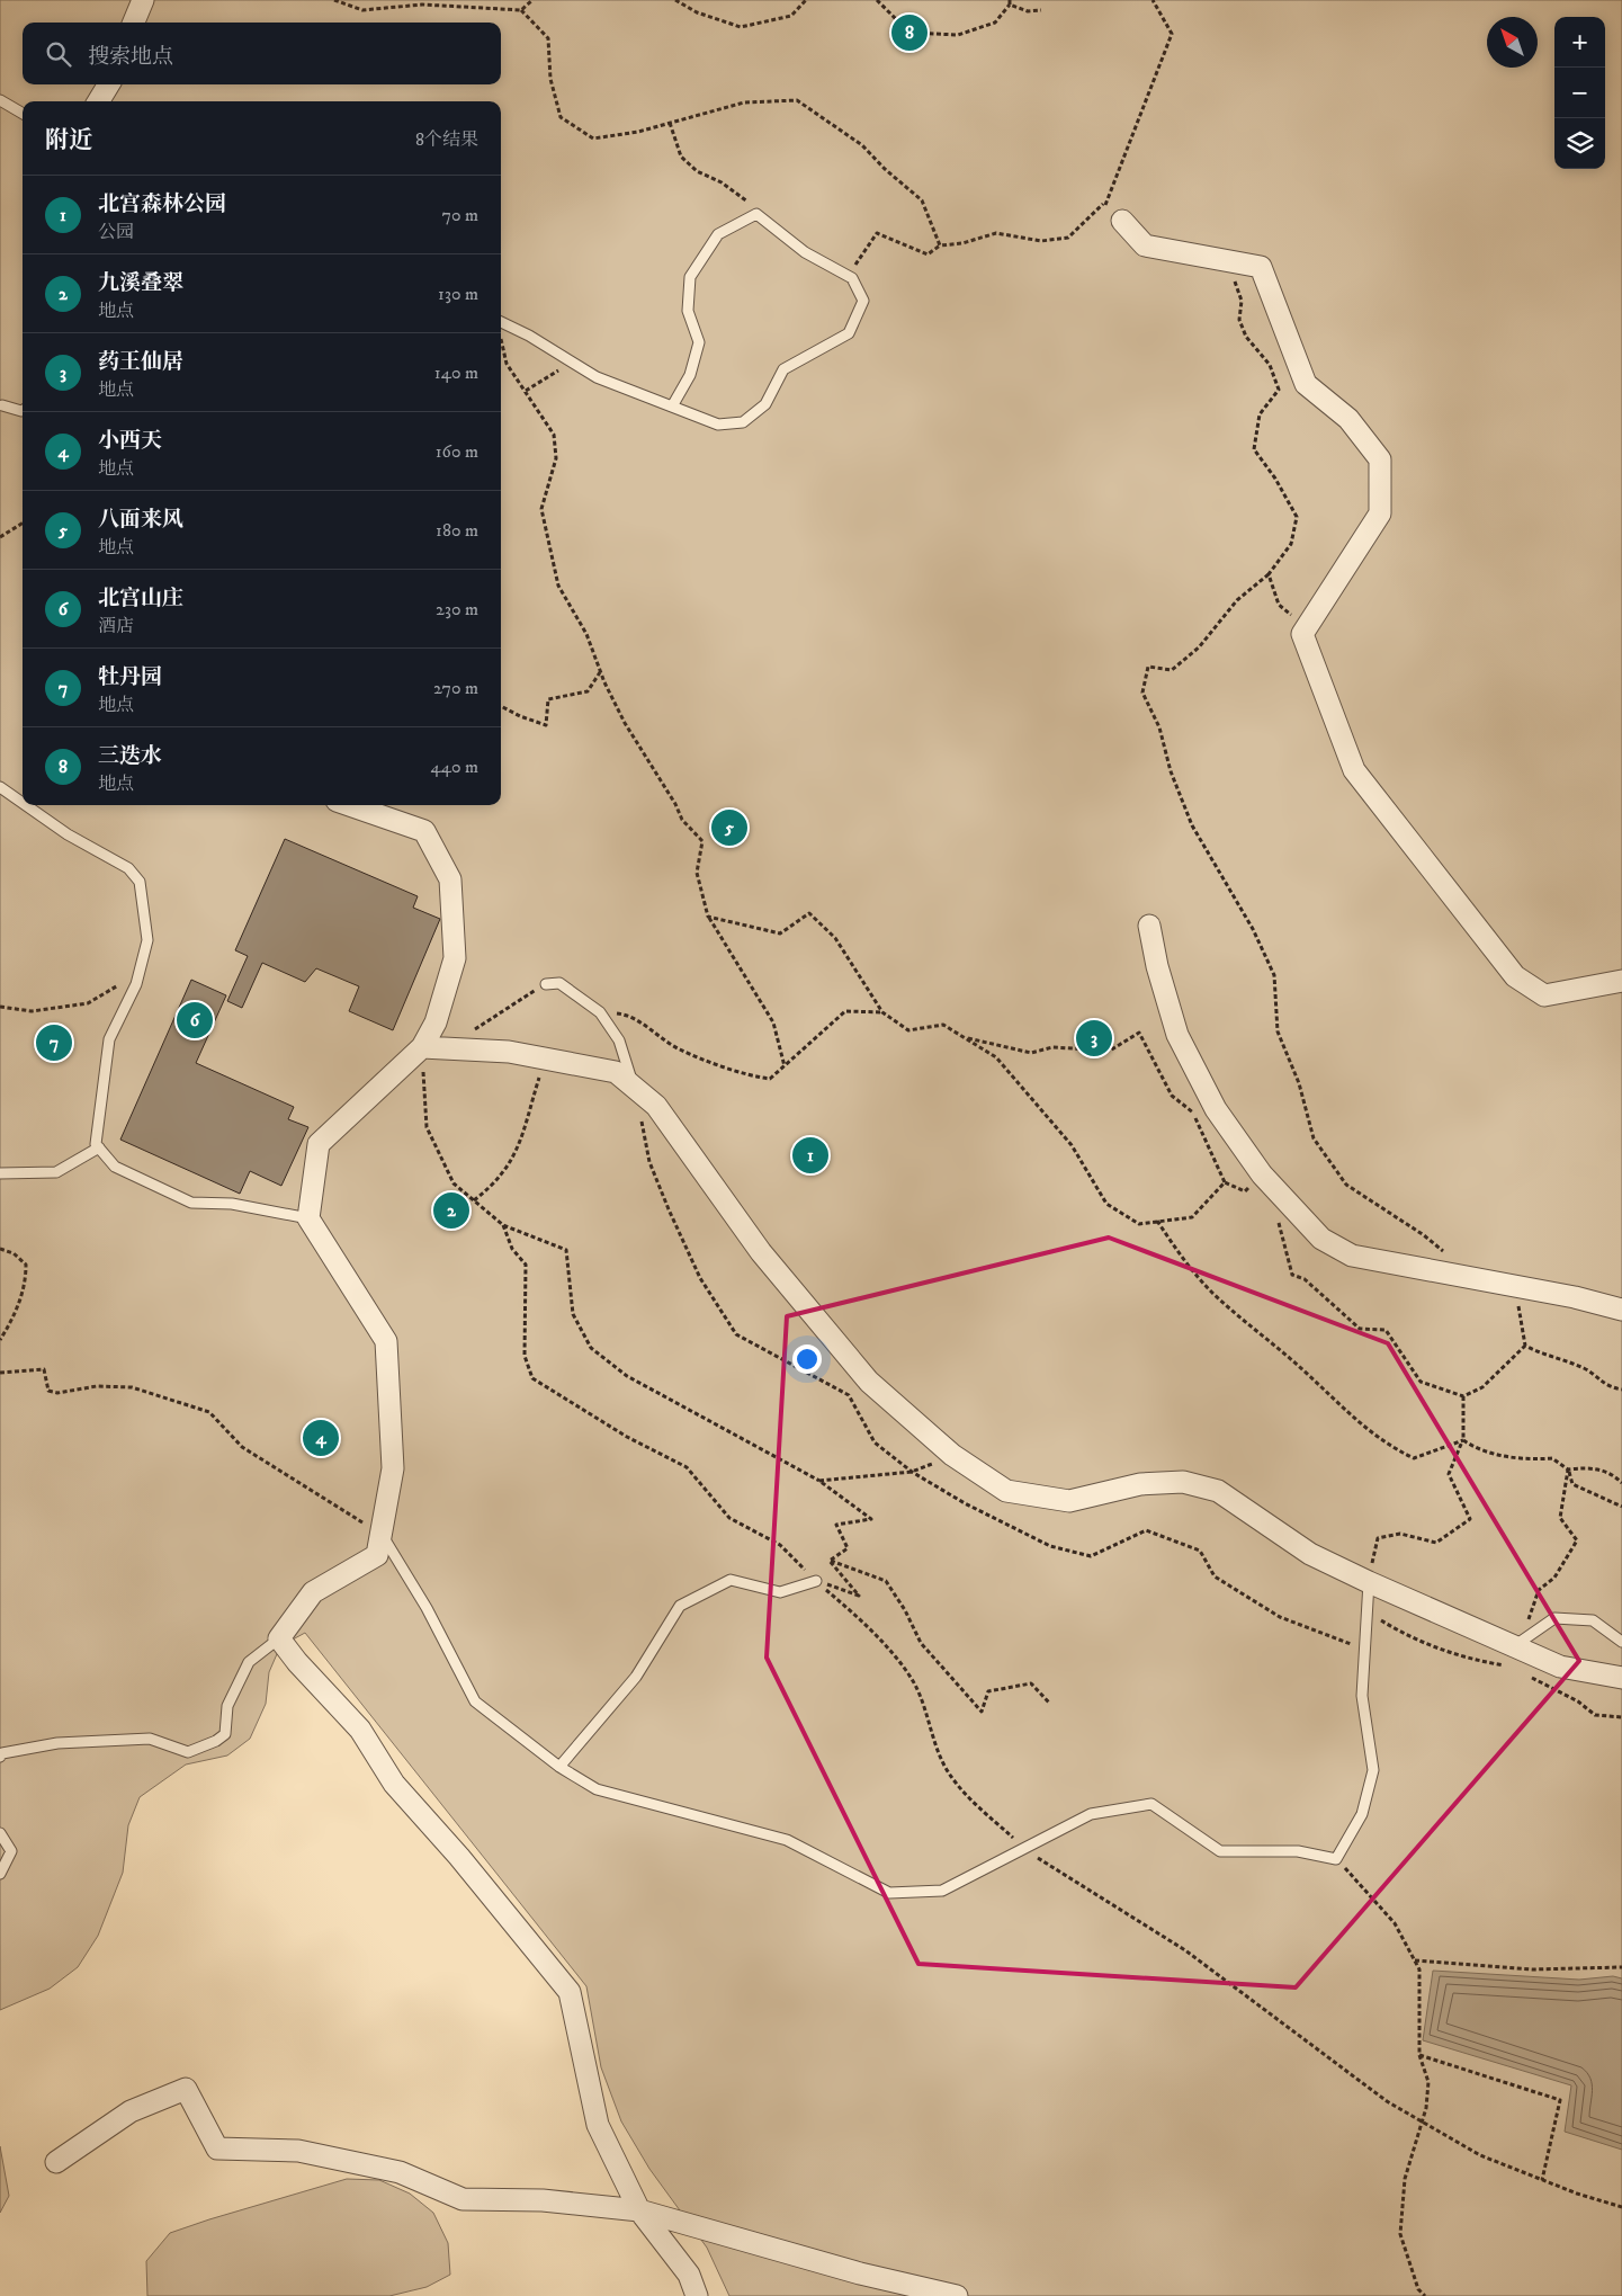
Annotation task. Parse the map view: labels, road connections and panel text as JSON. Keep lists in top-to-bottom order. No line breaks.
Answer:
{"north":"top left","page":{"pins":["8","5","6","3","7","1","2","4"],"map_buttons":["+","−"],"search":"搜索地点","heading":["附近","8个结果"],"list":[{"mark":"1","name":"北宫森林公园","note":"公园","value":"70 m"},{"mark":"2","name":"九溪叠翠","note":"地点","value":"130 m"},{"mark":"3","name":"药王仙居","note":"地点","value":"140 m"},{"mark":"4","name":"小西天","note":"地点","value":"160 m"},{"mark":"5","name":"八面来风","note":"地点","value":"180 m"},{"mark":"6","name":"北宫山庄","note":"酒店","value":"230 m"},{"mark":"7","name":"牡丹园","note":"地点","value":"270 m"},{"mark":"8","name":"三迭水","note":"地点","value":"440 m"}]}}
